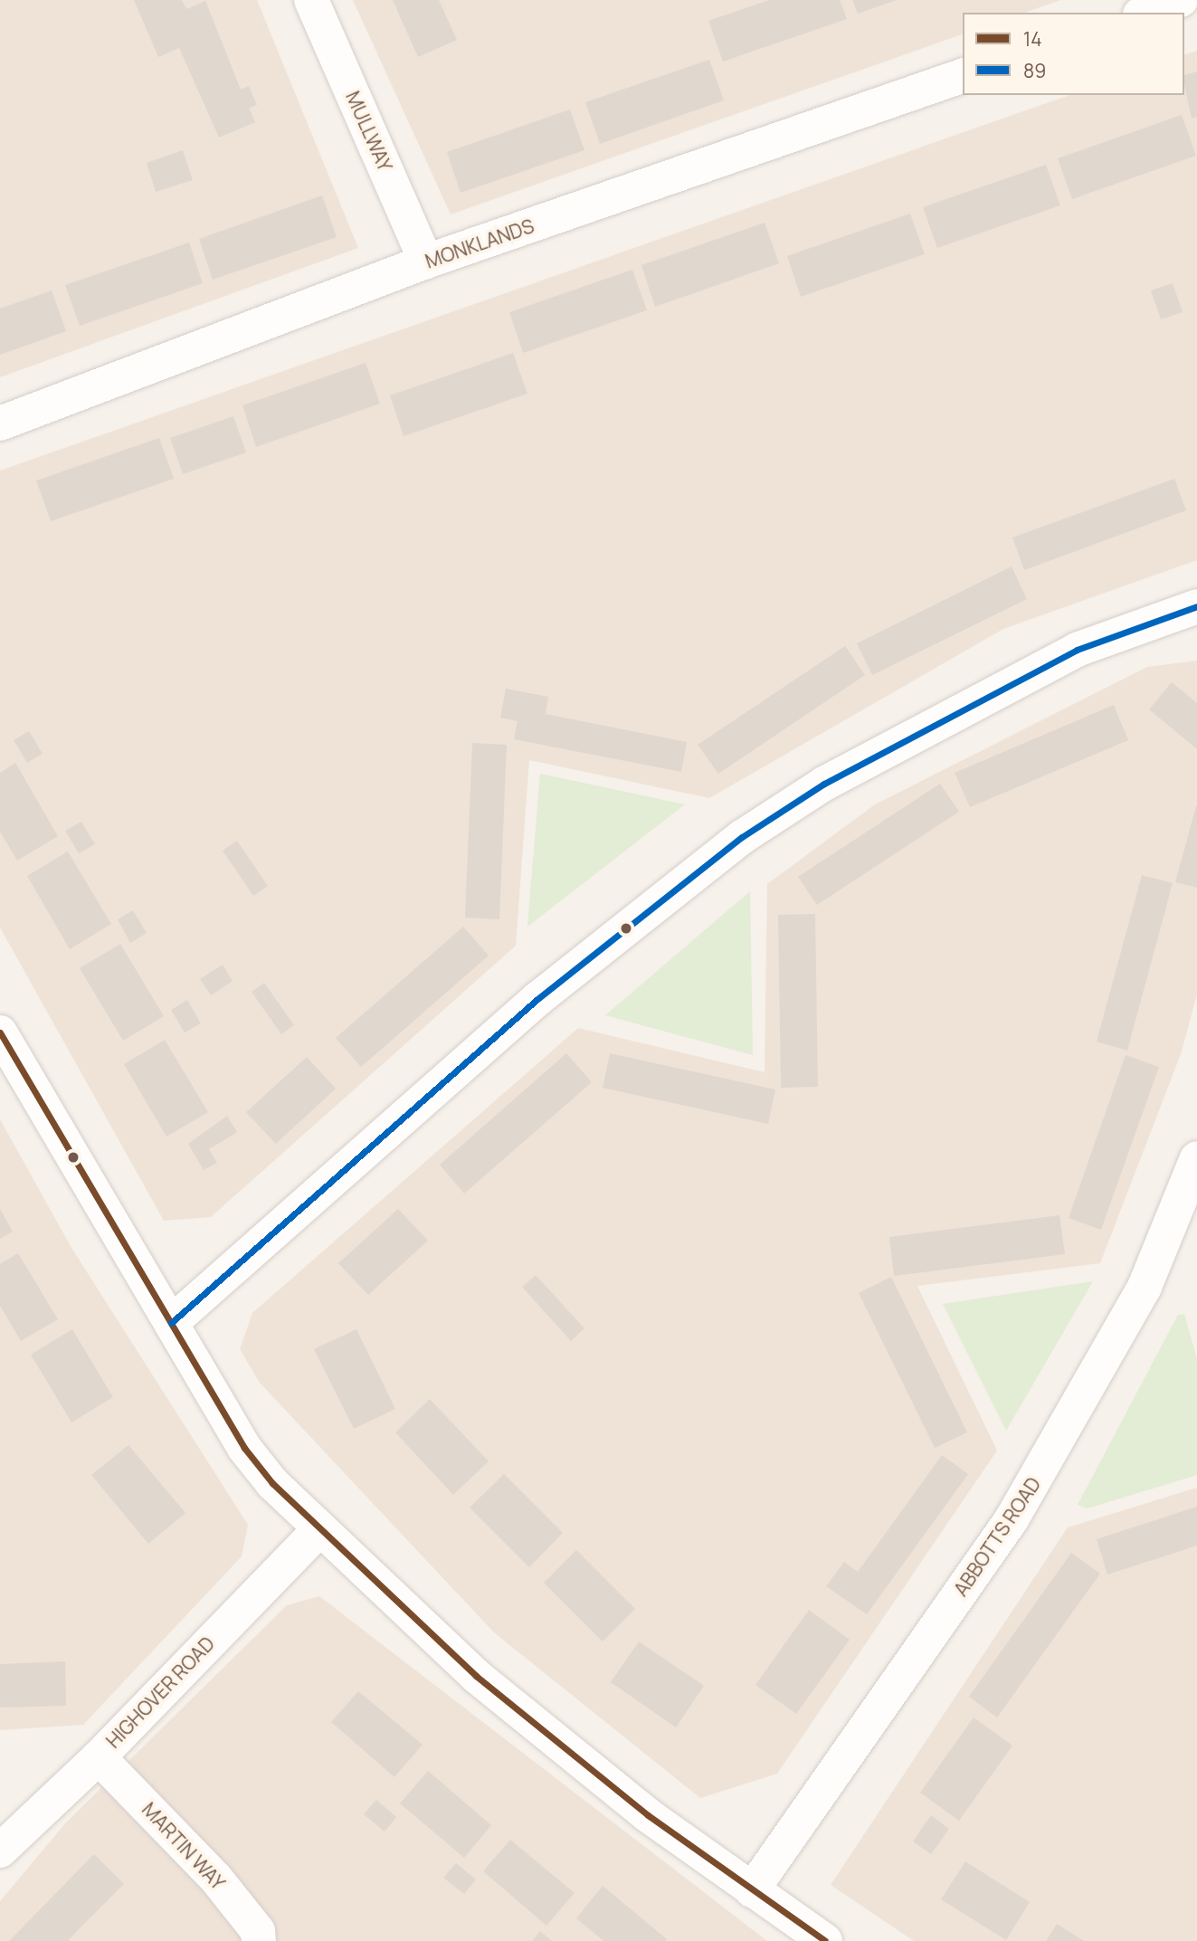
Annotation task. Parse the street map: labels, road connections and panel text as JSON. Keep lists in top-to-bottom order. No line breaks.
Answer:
{"streets":{"street":["MULLWAY","MONKLANDS","ABBOTTS ROAD","HIGHOVER ROAD","MARTIN WAY"]},"crossings":[["MULLWAY","MONKLANDS"],["HIGHOVER ROAD","MARTIN WAY"]],"lines":["transit line 89","transit line 14"],"legend":["14","89"]}
